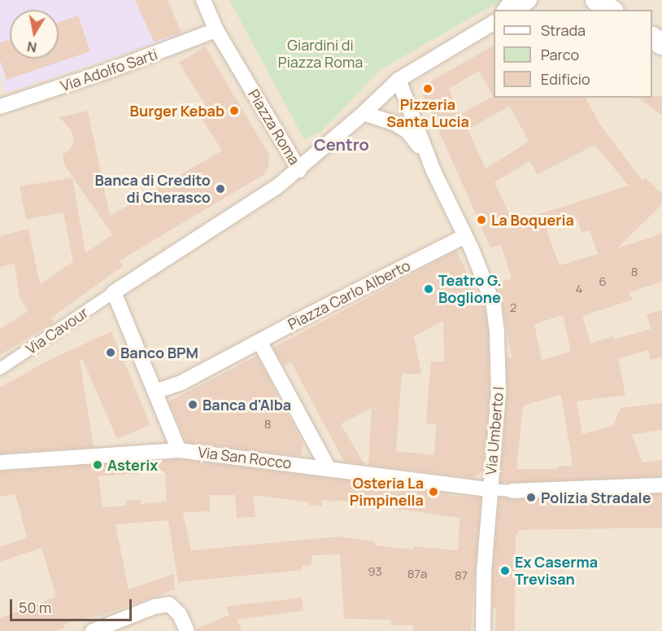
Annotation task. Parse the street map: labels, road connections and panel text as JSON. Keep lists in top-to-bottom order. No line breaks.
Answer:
{"streets":{"street":["Via Adolfo Sarti","Piazza Roma","Piazza Carlo Alberto","Via Cavour","Via Umberto I","Via San Rocco"]},"crossings":[["Via Adolfo Sarti","Piazza Roma"],["Piazza Carlo Alberto","Via Umberto I"],["Via Umberto I","Via San Rocco"]],"districts":["Centro"],"parks":["Giardini di Piazza Roma"],"places":["Pizzeria Santa Lucia","Burger Kebab","Banca di Credito di Cherasco","La Boqueria","Teatro G. Boglione","Banco BPM","Banca d'Alba","Asterix","Osteria La Pimpinella","Polizia Stradale","Ex Caserma Trevisan"],"house_numbers":["8","6","4","2","8","93","87a","87"],"legend":["Strada","Parco","Edificio"],"scale_bar":"50 m","north":"bottom"}
